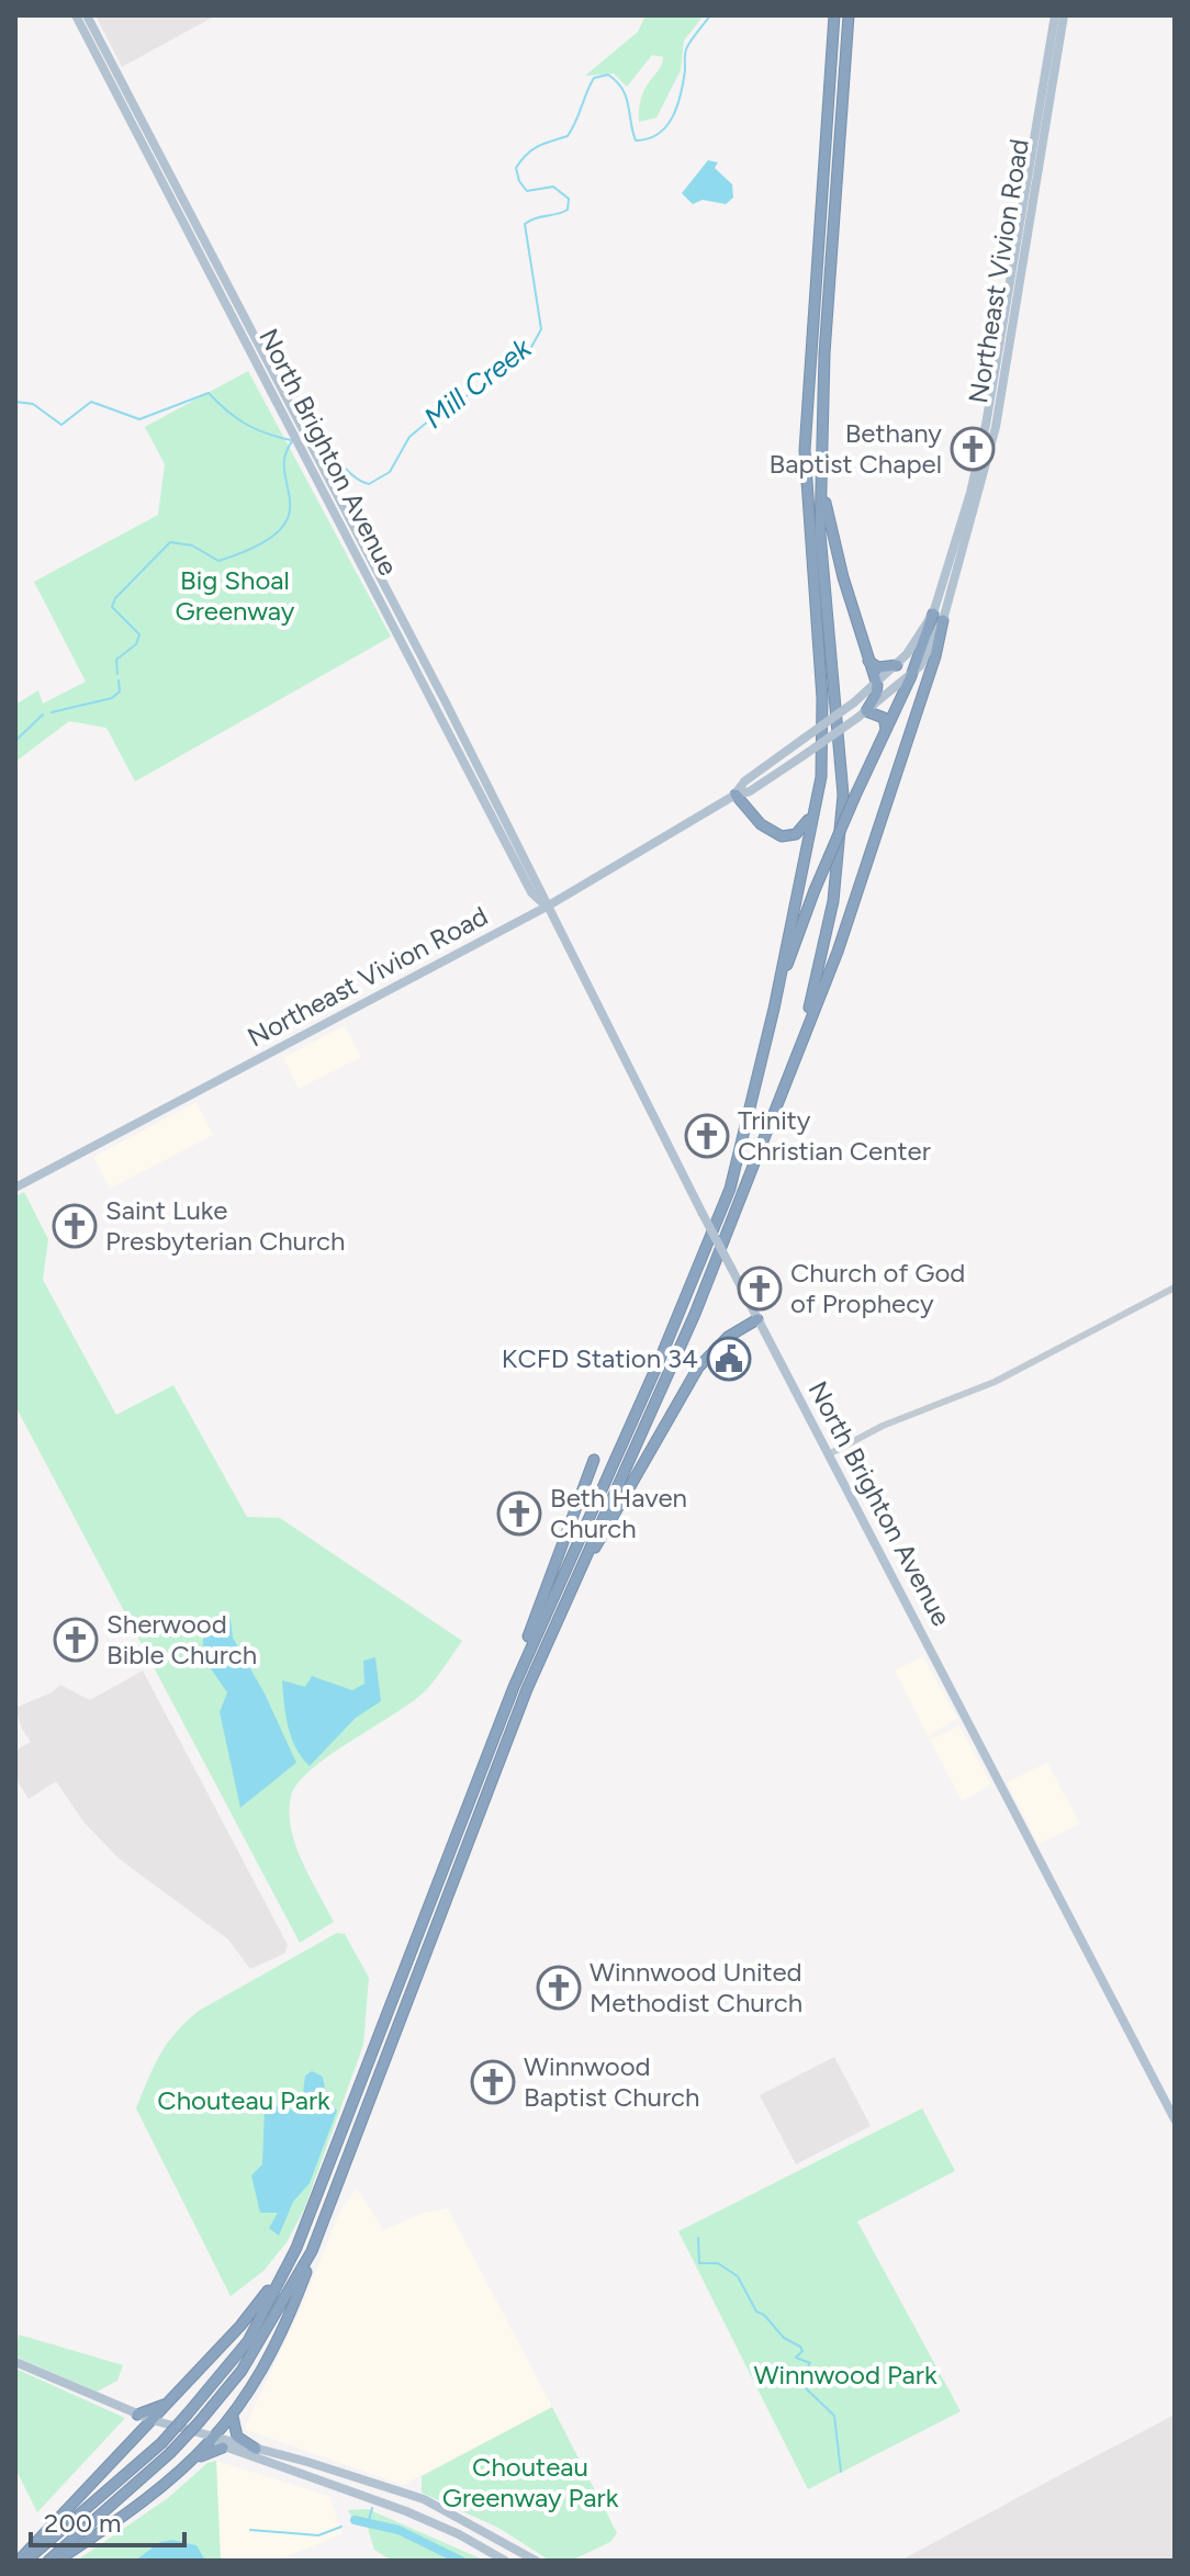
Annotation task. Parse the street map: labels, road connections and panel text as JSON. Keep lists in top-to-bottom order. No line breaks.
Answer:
{"streets":{"main road":["Northeast Vivion Road","North Brighton Avenue"]},"crossings":[["Northeast Vivion Road","North Brighton Avenue"]],"water":["Mill Creek"],"parks":["Big Shoal Greenway","Chouteau Park","Winnwood Park","Chouteau Greenway Park"],"places":{"church":["Bethany Baptist Chapel","Trinity Christian Center","Saint Luke Presbyterian Church","Church of God of Prophecy","Beth Haven Church","Sherwood Bible Church","Winnwood United Methodist Church","Winnwood Baptist Church"],"public building":["KCFD Station 34"]},"scale_bar":"200 m"}
